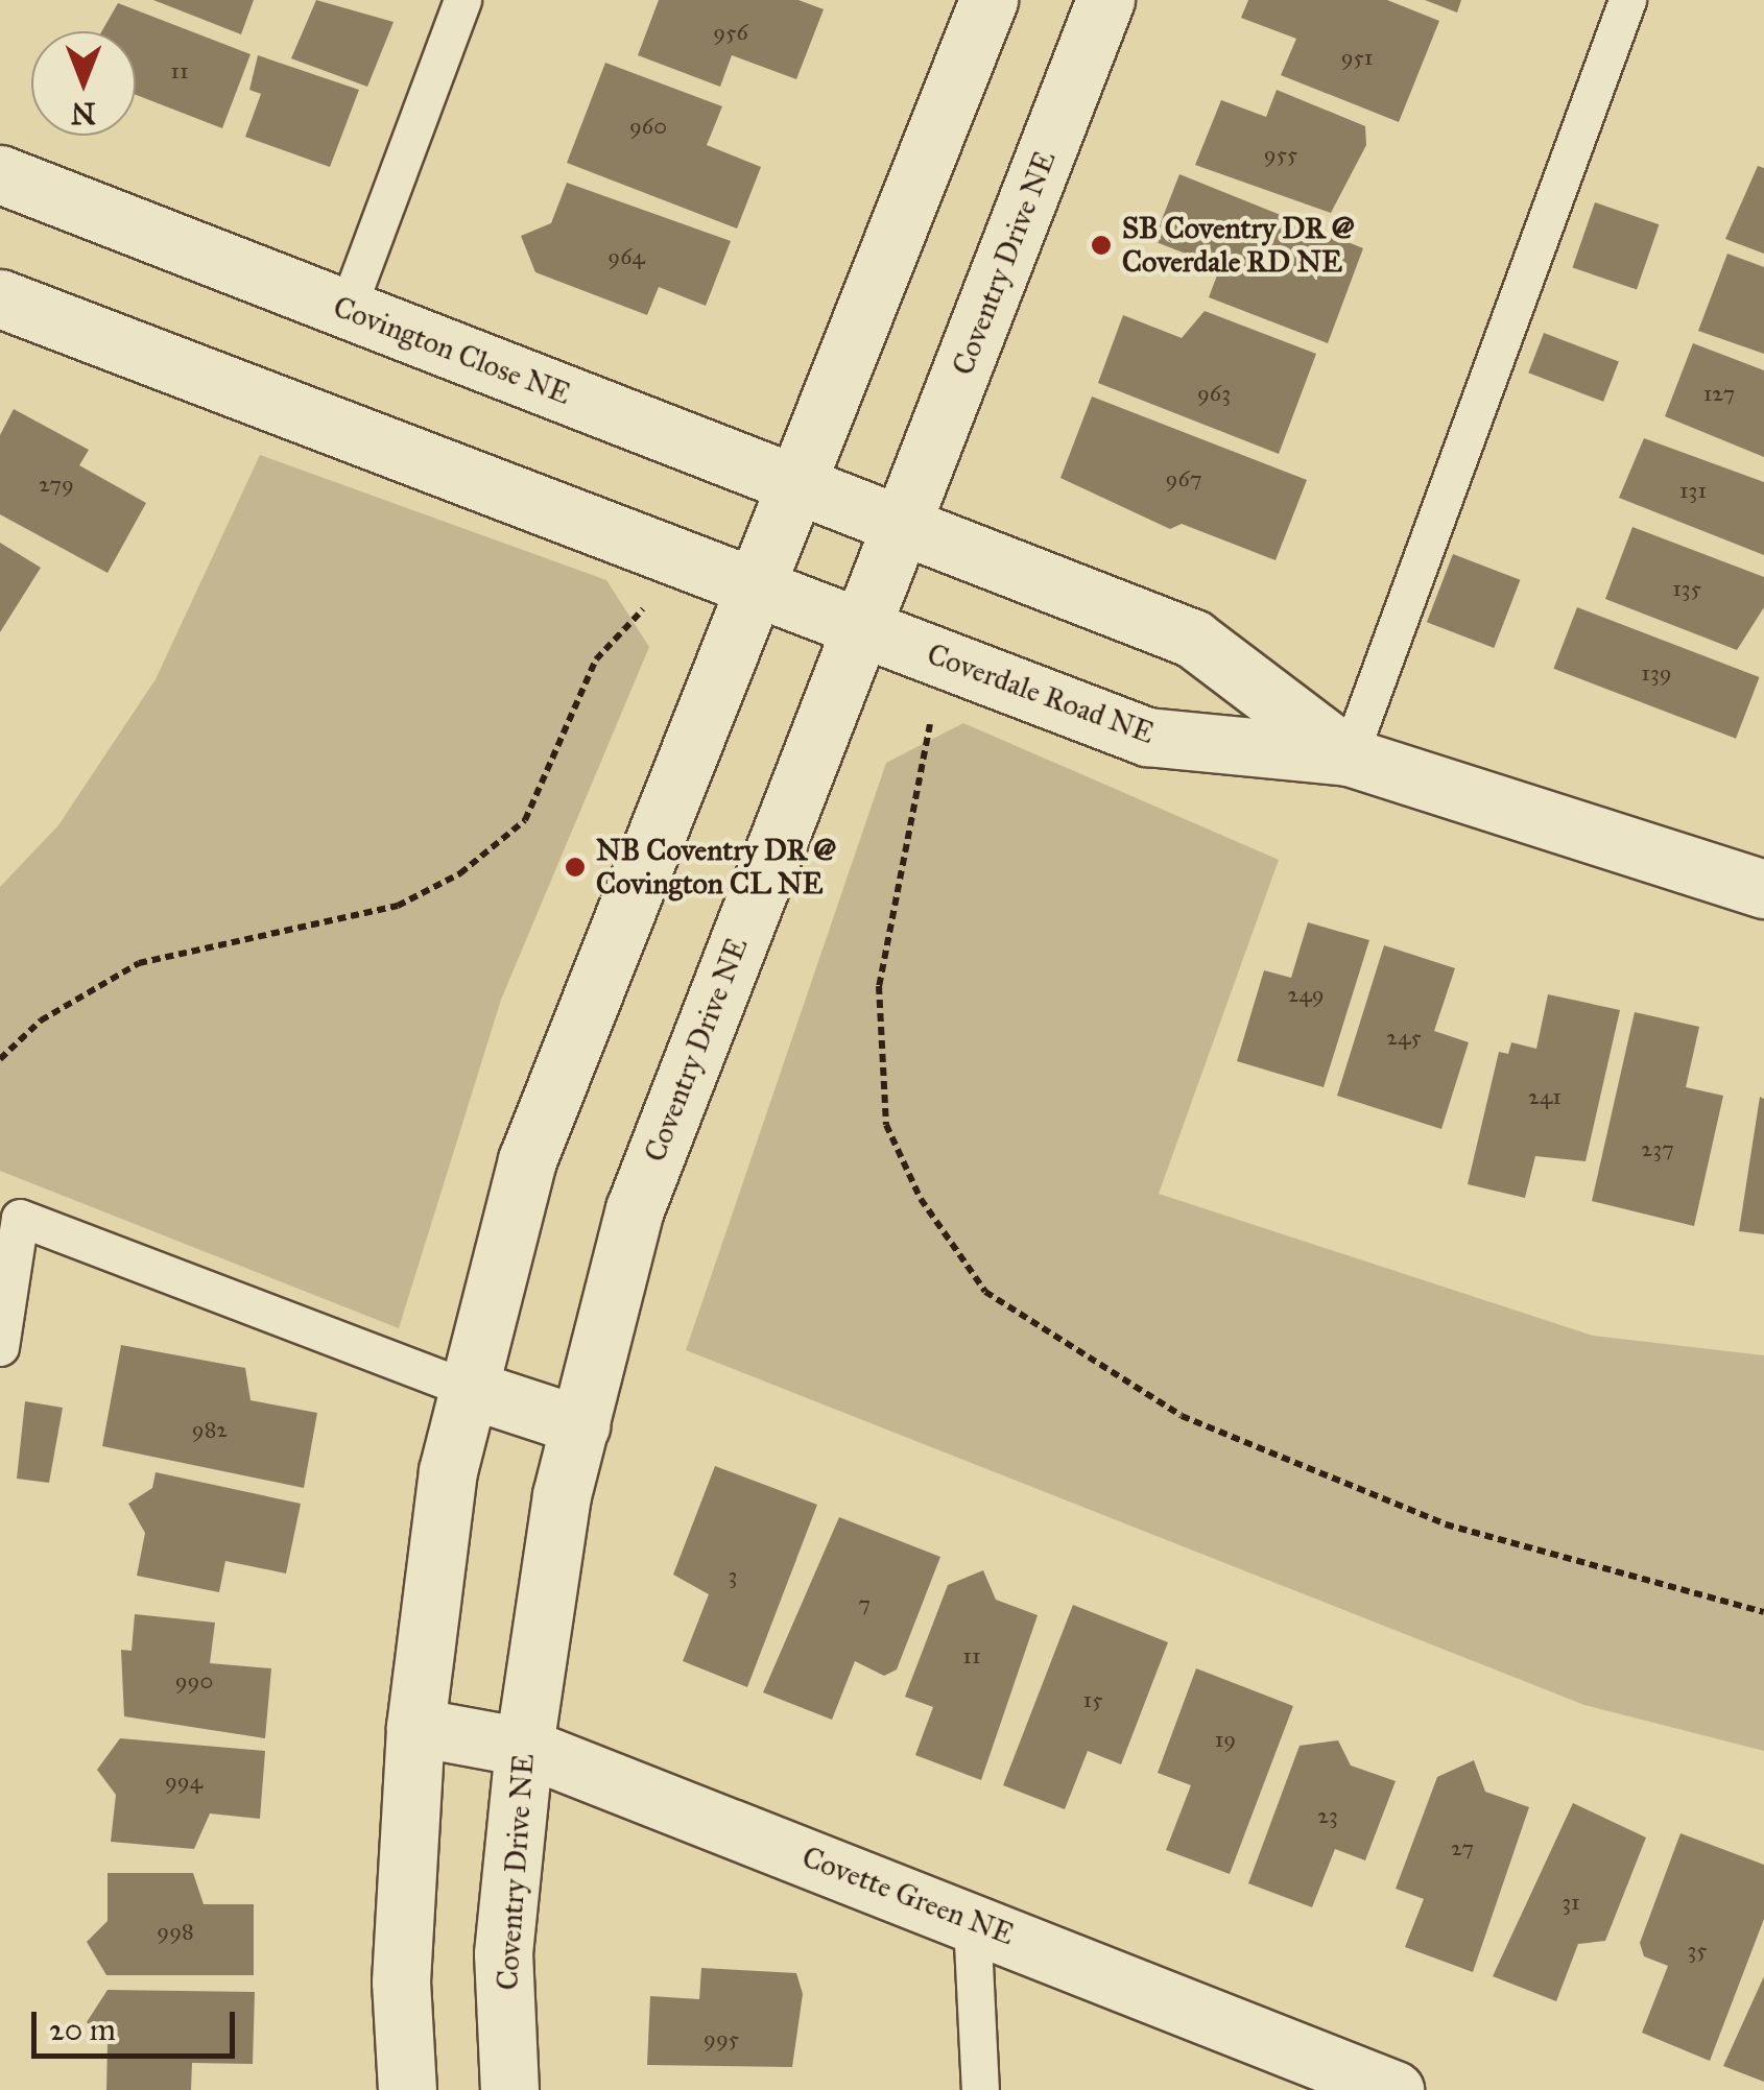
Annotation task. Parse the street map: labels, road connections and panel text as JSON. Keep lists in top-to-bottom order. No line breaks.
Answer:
{"streets":{"street":["Coventry Drive NE","Covington Close NE","Coverdale Road NE","Covette Green NE"]},"crossings":[["Coventry Drive NE","Covington Close NE"],["Coventry Drive NE","Coverdale Road NE"],["Coventry Drive NE","Covette Green NE"],["Covington Close NE","Coverdale Road NE"]],"places":["SB Coventry DR @ Coverdale RD NE","NB Coventry DR @ Covington CL NE"],"house_numbers":["956","951","11","960","955","964","963","127","967","279","131","135","139","249","245","241","237","982","3","7","11","990","15","19","994","23","27","31","998","35","995"],"scale_bar":"20 m","north":"bottom"}
